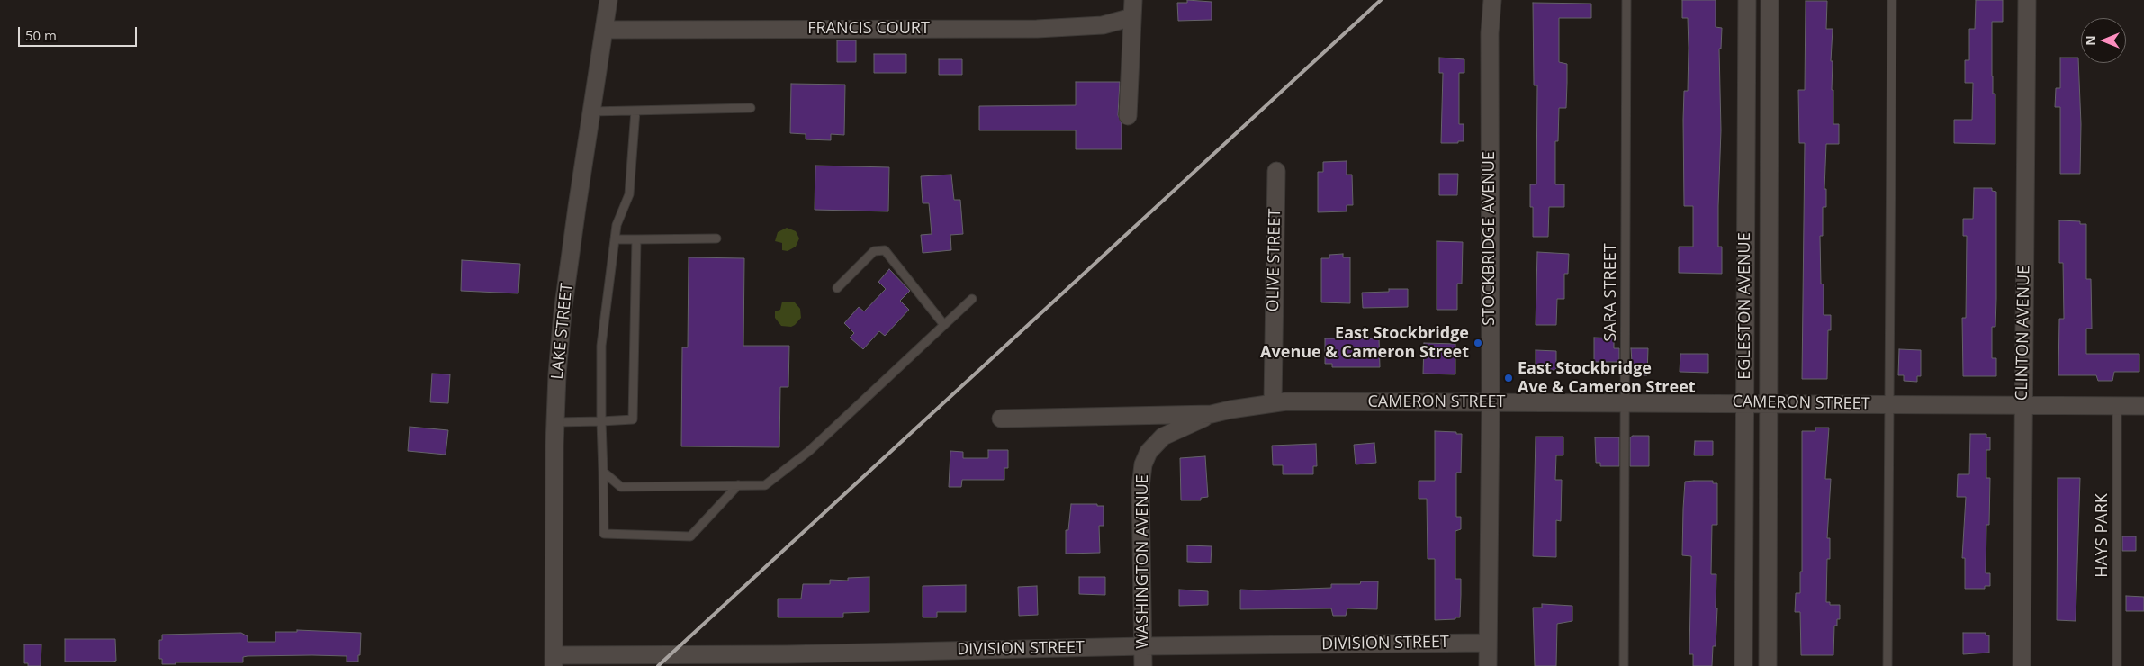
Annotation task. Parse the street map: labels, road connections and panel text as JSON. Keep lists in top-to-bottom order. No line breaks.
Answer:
{"streets":{"street":["FRANCIS COURT","STOCKBRIDGE AVENUE","OLIVE STREET","EGLESTON AVENUE","LAKE STREET","CLINTON AVENUE","CAMERON STREET","WASHINGTON AVENUE","DIVISION STREET"],"lane":["SARA STREET","HAYS PARK"]},"crossings":[["FRANCIS COURT","LAKE STREET"],["STOCKBRIDGE AVENUE","CAMERON STREET"],["STOCKBRIDGE AVENUE","DIVISION STREET"],["OLIVE STREET","CAMERON STREET"],["SARA STREET","CAMERON STREET"],["EGLESTON AVENUE","CAMERON STREET"],["LAKE STREET","DIVISION STREET"],["CLINTON AVENUE","CAMERON STREET"],["CAMERON STREET","HAYS PARK"],["CAMERON STREET","WASHINGTON AVENUE"],["WASHINGTON AVENUE","DIVISION STREET"]],"places":["East Stockbridge Avenue & Cameron Street","East Stockbridge Ave & Cameron Street"],"scale_bar":"50 m","north":"left"}
